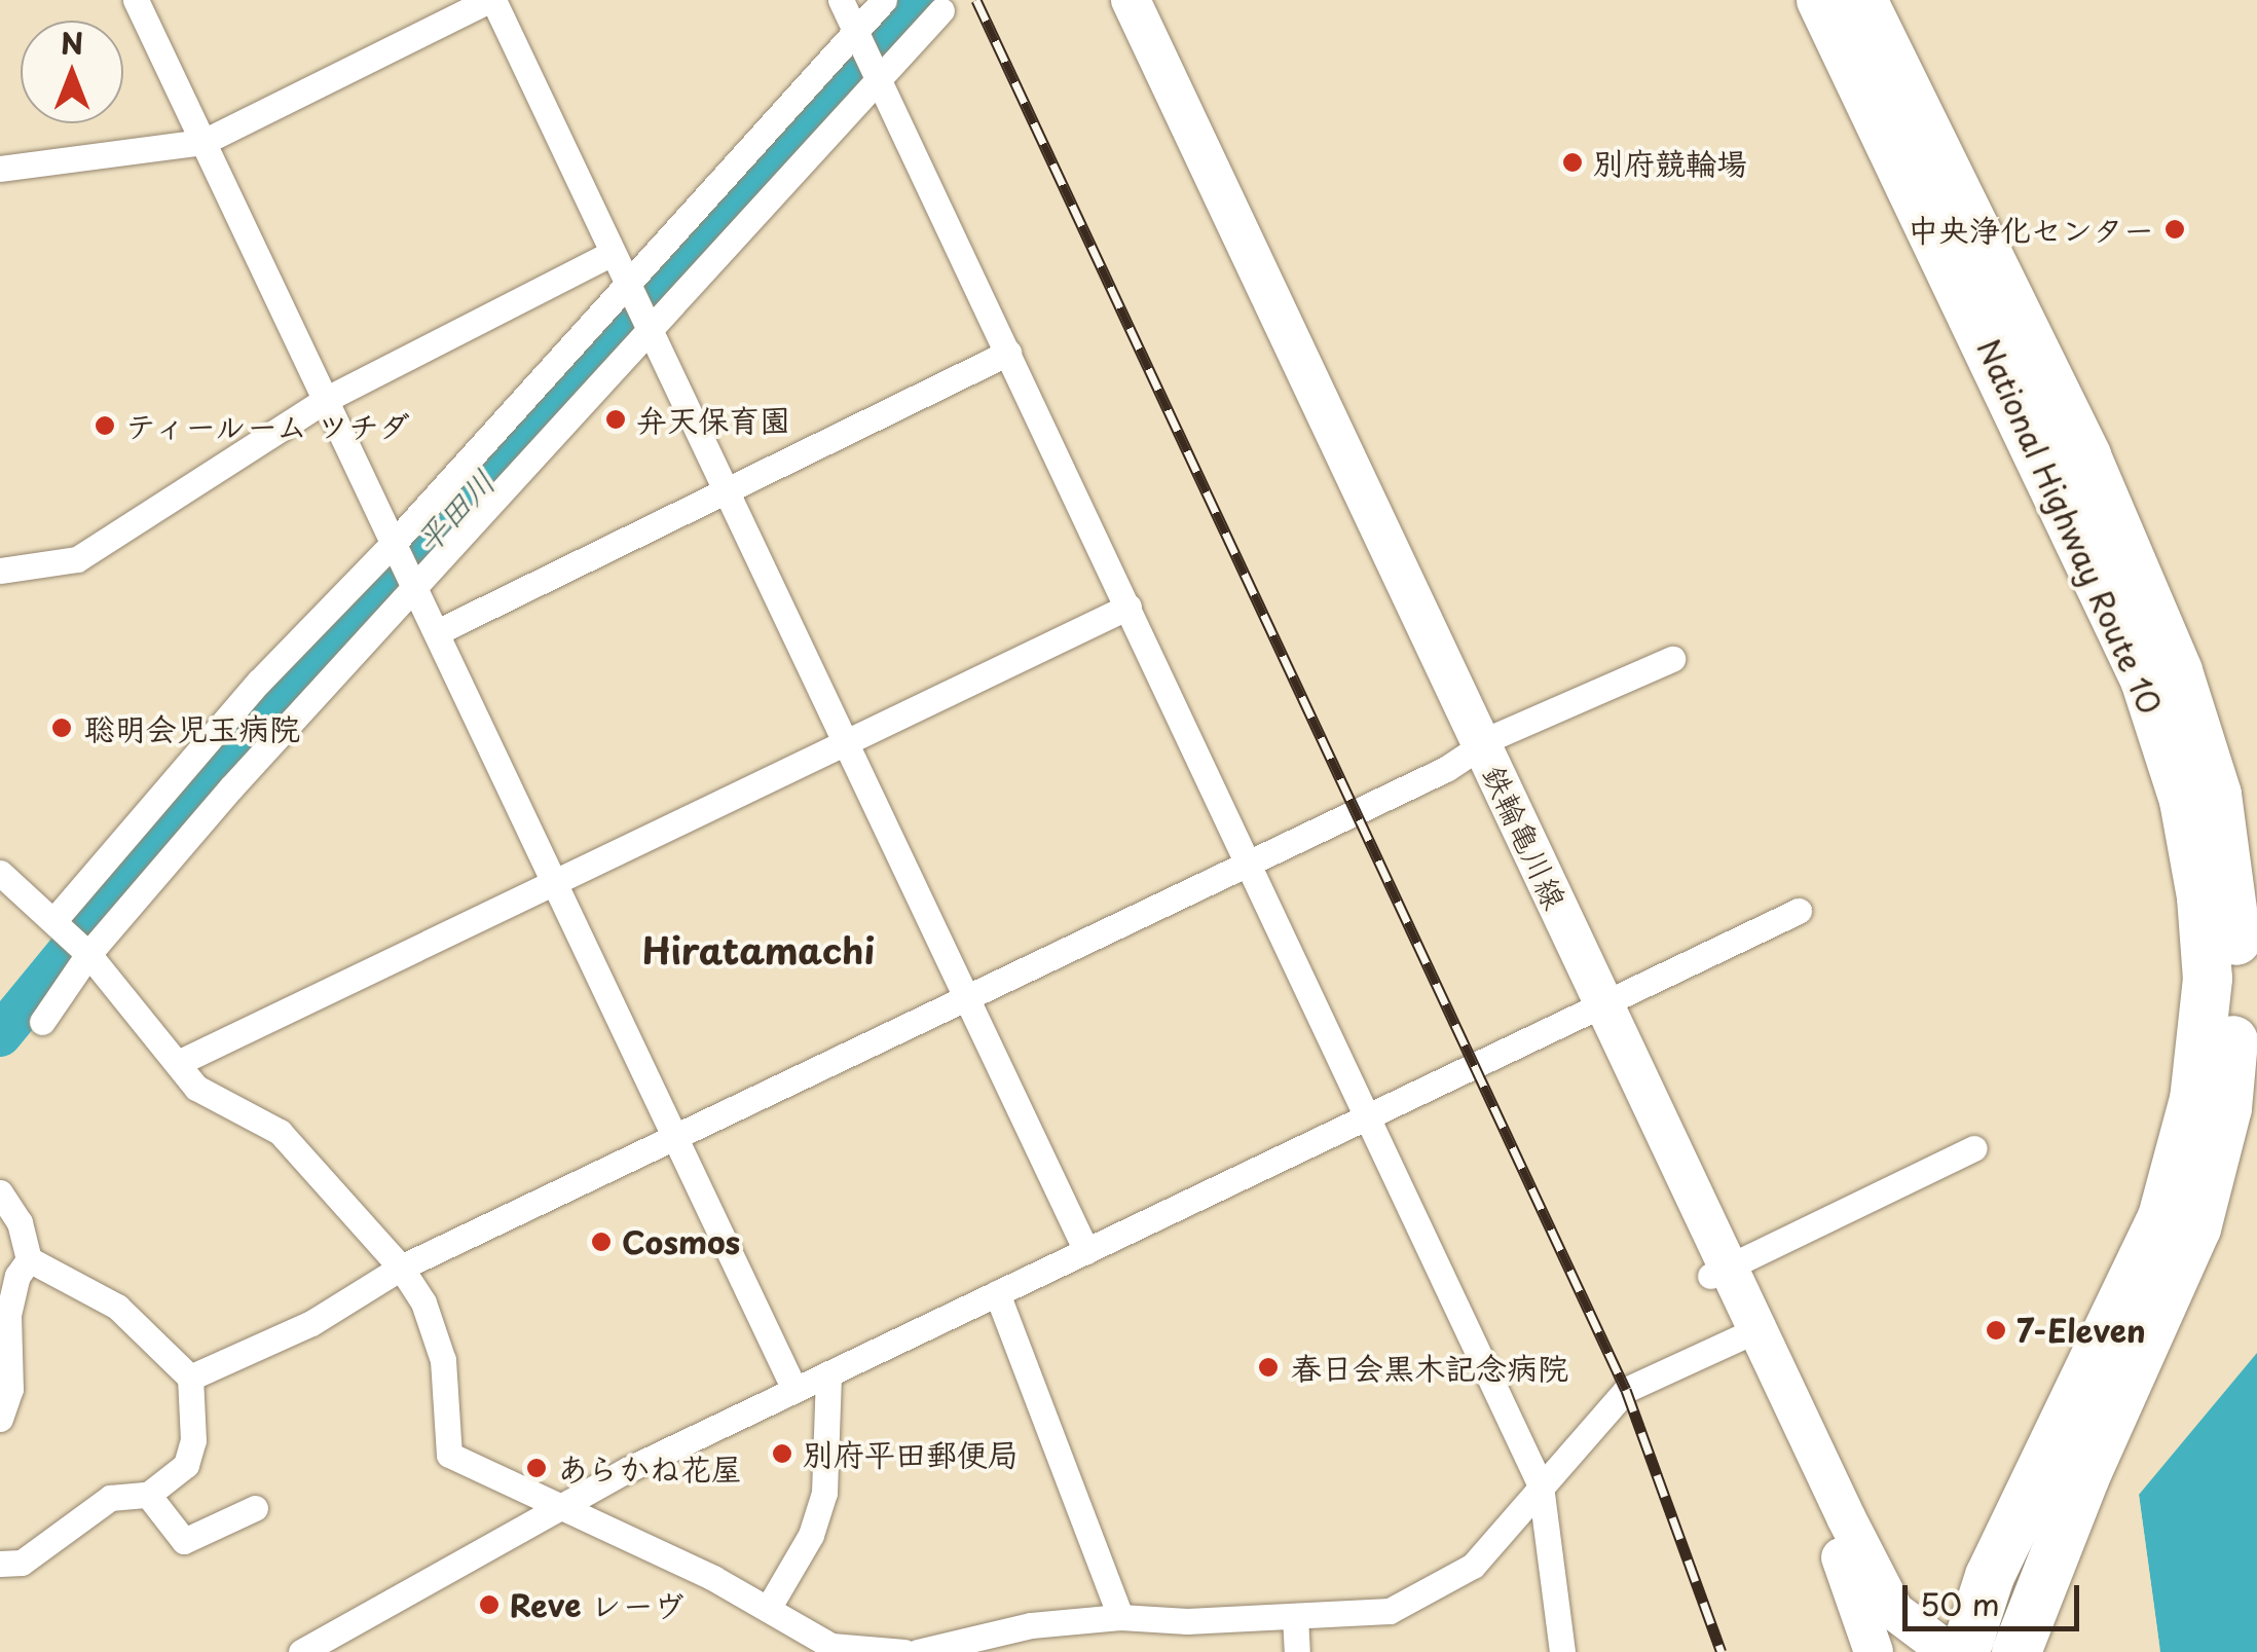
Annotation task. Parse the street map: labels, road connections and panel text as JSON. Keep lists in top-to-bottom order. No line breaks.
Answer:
{"streets":{"highway":["National Highway Route 10"],"main road":["鉄輪亀川線"]},"districts":["Hiratamachi"],"water":["平田川"],"places":["別府競輪場","中央浄化センター","弁天保育園","ティールーム ツチダ","聡明会児玉病院","Cosmos","7-Eleven","春日会黒木記念病院","別府平田郵便局","あらかね花屋","Reve レーヴ"],"scale_bar":"50 m","north":"top"}
